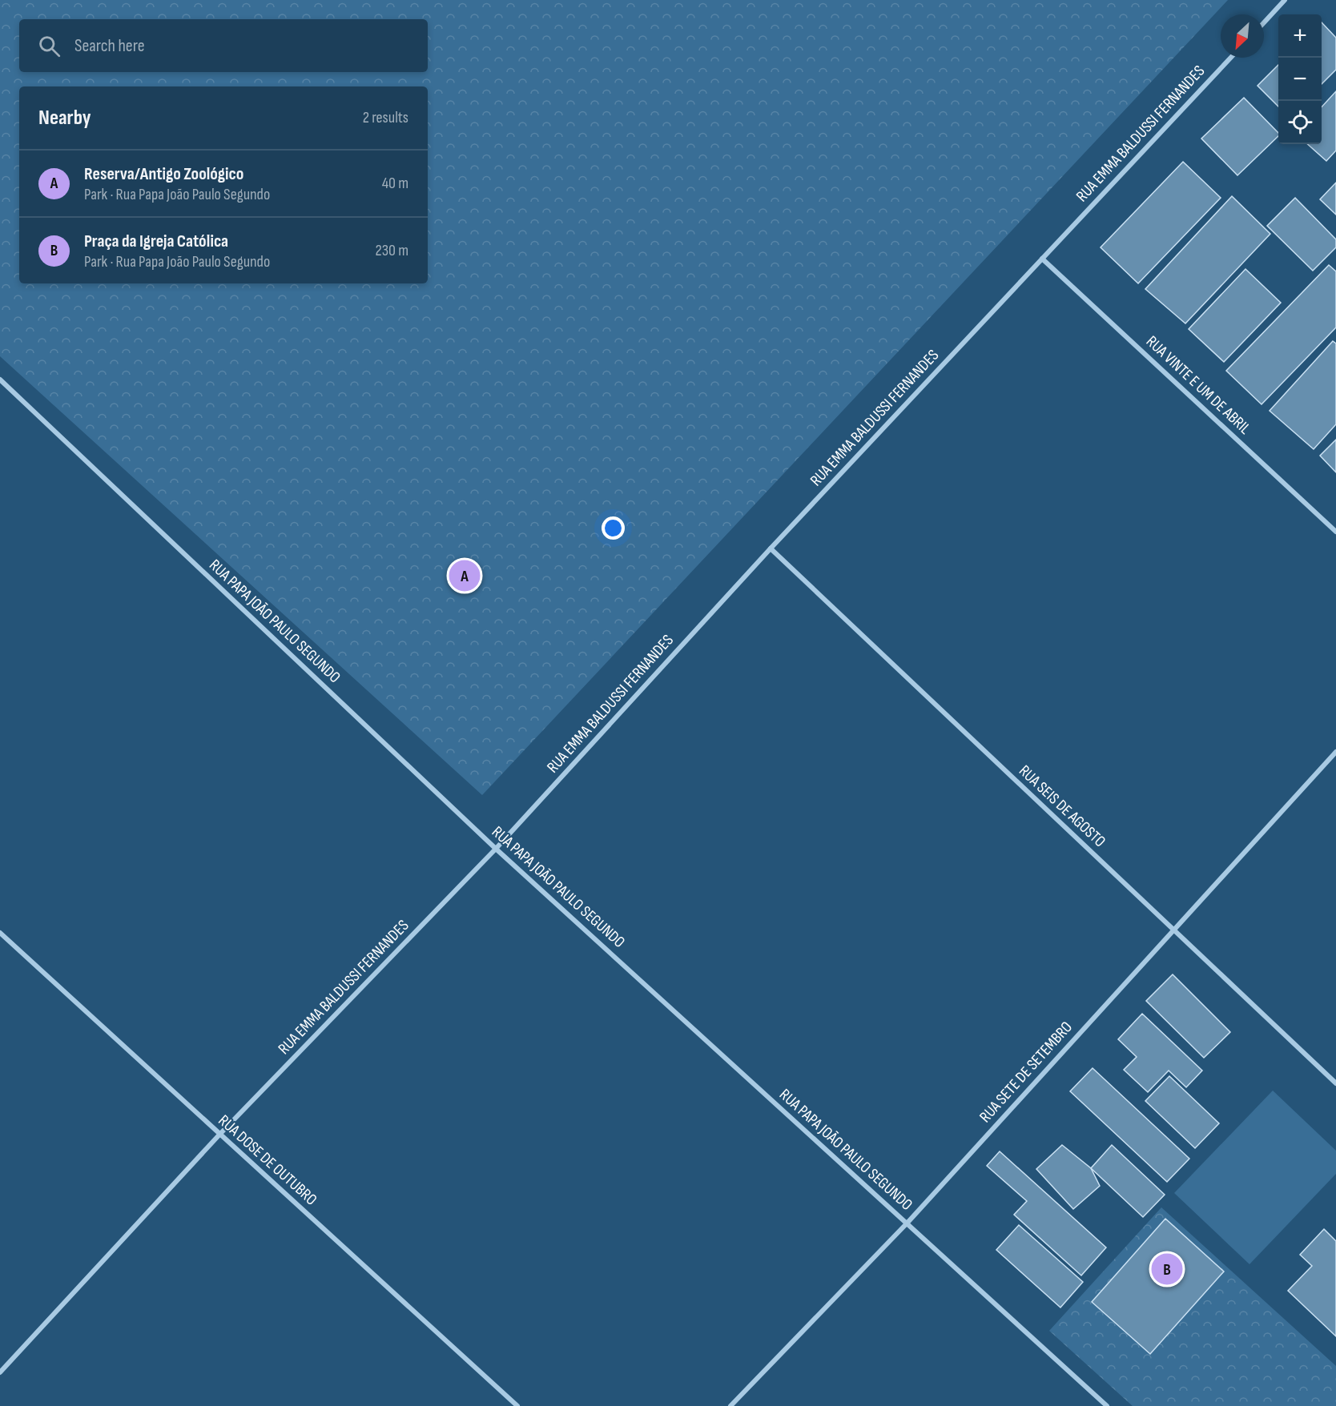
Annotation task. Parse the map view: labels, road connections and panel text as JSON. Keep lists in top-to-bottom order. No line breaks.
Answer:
{"streets":{"street":["RUA EMMA BALDUSSI FERNANDES","RUA VINTE E UM DE ABRIL","RUA PAPA JOÃO PAULO SEGUNDO","RUA SEIS DE AGOSTO","RUA SETE DE SETEMBRO","RUA DOSE DE OUTUBRO"]},"crossings":[["RUA EMMA BALDUSSI FERNANDES","RUA VINTE E UM DE ABRIL"],["RUA EMMA BALDUSSI FERNANDES","RUA PAPA JOÃO PAULO SEGUNDO"],["RUA EMMA BALDUSSI FERNANDES","RUA SEIS DE AGOSTO"],["RUA EMMA BALDUSSI FERNANDES","RUA DOSE DE OUTUBRO"],["RUA PAPA JOÃO PAULO SEGUNDO","RUA SETE DE SETEMBRO"],["RUA SEIS DE AGOSTO","RUA SETE DE SETEMBRO"]],"north":"bottom left","page":{"map_buttons":["+","−"],"search":"Search here","heading":["Nearby","2 results"],"list":[{"mark":"A","name":"Reserva/Antigo Zoológico","note":"Park · Rua Papa João Paulo Segundo","value":"40 m"},{"mark":"B","name":"Praça da Igreja Católica","note":"Park · Rua Papa João Paulo Segundo","value":"230 m"}],"pins":["A","B"]}}
